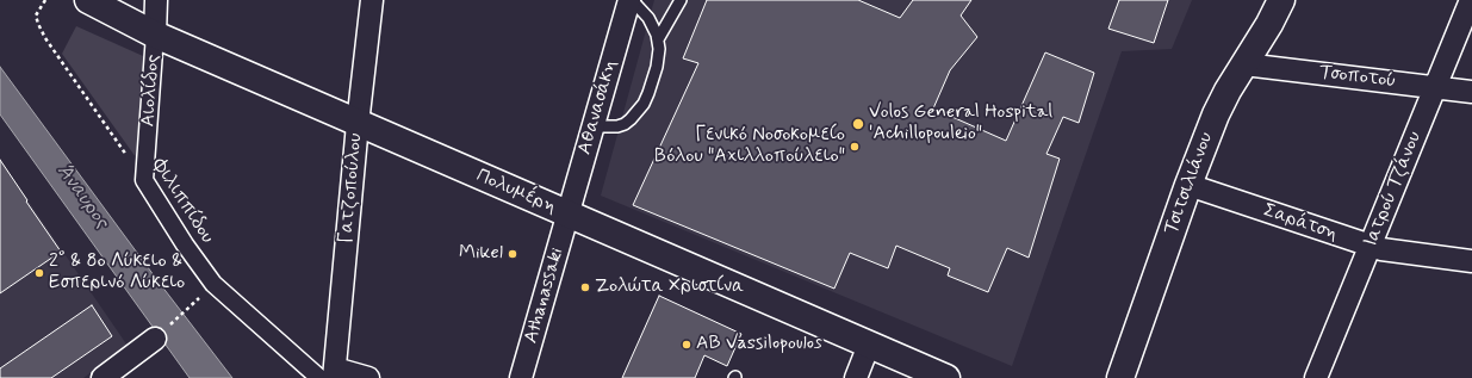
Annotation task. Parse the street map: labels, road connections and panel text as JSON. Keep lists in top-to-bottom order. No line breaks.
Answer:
{"streets":{"main road":["Τσιτσιλιάνου","Πολυμέρη"],"street":["Τσοποτού","Αιολίδος","Αθανασάκη","Γατζοπούλου","Ιατρού Τζάνου","Φιλιππίδου","Σαράτση","Athanassaki"]},"crossings":[["Τσοποτού","Τσιτσιλιάνου"],["Τσοποτού","Ιατρού Τζάνου"],["Αιολίδος","Πολυμέρη"],["Αιολίδος","Φιλιππίδου"],["Αθανασάκη","Πολυμέρη"],["Αθανασάκη","Athanassaki"],["Τσιτσιλιάνου","Σαράτση"],["Γατζοπούλου","Πολυμέρη"],["Γατζοπούλου","Φιλιππίδου"],["Ιατρού Τζάνου","Σαράτση"],["Πολυμέρη","Athanassaki"]],"water":["Άναυρος"],"places":["Volos General Hospital 'Achillopouleio\"","Γενικό Νοσοκομείο Βόλου \"Αχιλλοπούλειο\"","Mikel","2° & 8ο Λύκειο & Εσπερινό Λύκειο","Ζολώτα Χριστίνα","AB Vassilopoulos"]}
